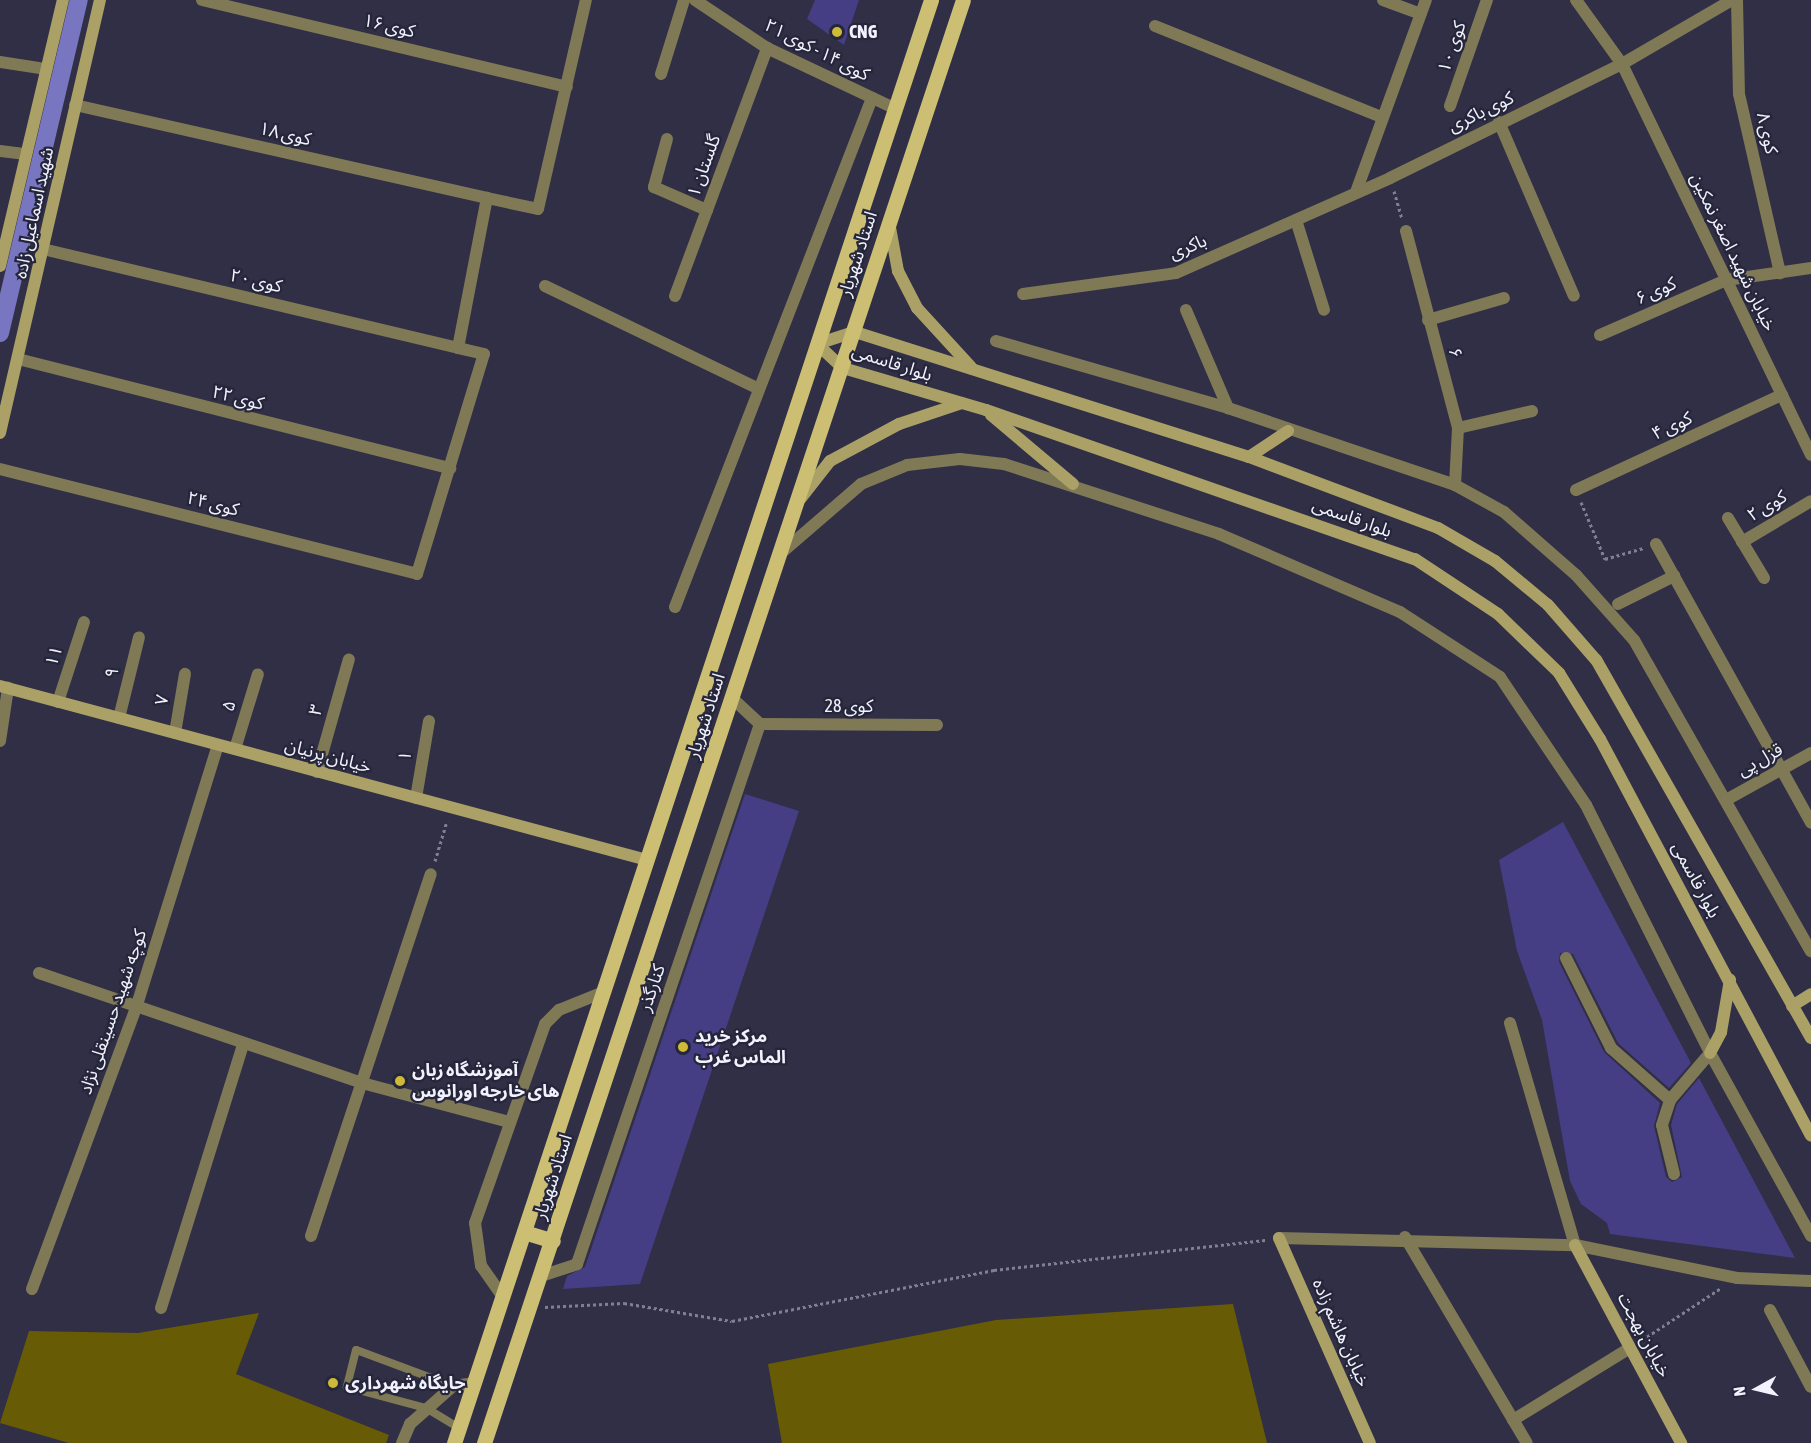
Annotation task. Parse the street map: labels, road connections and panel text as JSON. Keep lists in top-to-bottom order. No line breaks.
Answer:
{"streets":{"main road":["شهید اسماعیل زاده","استاد شهریار","بلوار قاسمی","خیابان پرنیان","خیابان هاشم زاده","خیابان بهجت"],"street":["کوی ۱۶","کوی ۱۰","کوی ۱۴ - کوی ۲۱","کوی باکری","کوی ۸","کوی ۱۸","۱ گلستان","باکری","خیابان شهید اصغر نمکین","کوی ۲۰","کوی ۶","۶","کوی ۲۲","کوی ۴","کوی ۲۴","کوی ۲","۱۱","۹","۷","۵","کوی 28","۳","۱","قزل پی","کنارگذر","کوچه شهید حسینقلی نژاد"]},"crossings":[["کوی ۱۶","کوی ۱۸"],["کوی ۱۴ - کوی ۲۱","۱ گلستان"],["کوی ۱۴ - کوی ۲۱","استاد شهریار"],["کوی باکری","باکری"],["کوی باکری","خیابان شهید اصغر نمکین"],["کوی ۸","کوی ۶"],["کوی ۱۸","شهید اسماعیل زاده"],["شهید اسماعیل زاده","کوی ۲۰"],["شهید اسماعیل زاده","کوی ۲۲"],["خیابان شهید اصغر نمکین","کوی ۶"],["خیابان شهید اصغر نمکین","کوی ۴"],["استاد شهریار","بلوار قاسمی"],["استاد شهریار","خیابان پرنیان"],["استاد شهریار","کنارگذر"],["کوی ۲۰","کوی ۲۲"],["کوی ۲۰","کوی ۲۴"],["کوی ۲۲","کوی ۲۴"],["۱۱","خیابان پرنیان"],["۹","خیابان پرنیان"],["۷","خیابان پرنیان"],["۵","خیابان پرنیان"],["کوی 28","کنارگذر"],["۳","خیابان پرنیان"],["خیابان پرنیان","۱"],["خیابان پرنیان","کوچه شهید حسینقلی نژاد"]],"places":["CNG","مرکز خرید الماس غرب","آموزشگاه زبان های خارجه اورانوس","جایگاه شهرداری"],"north":"left"}
